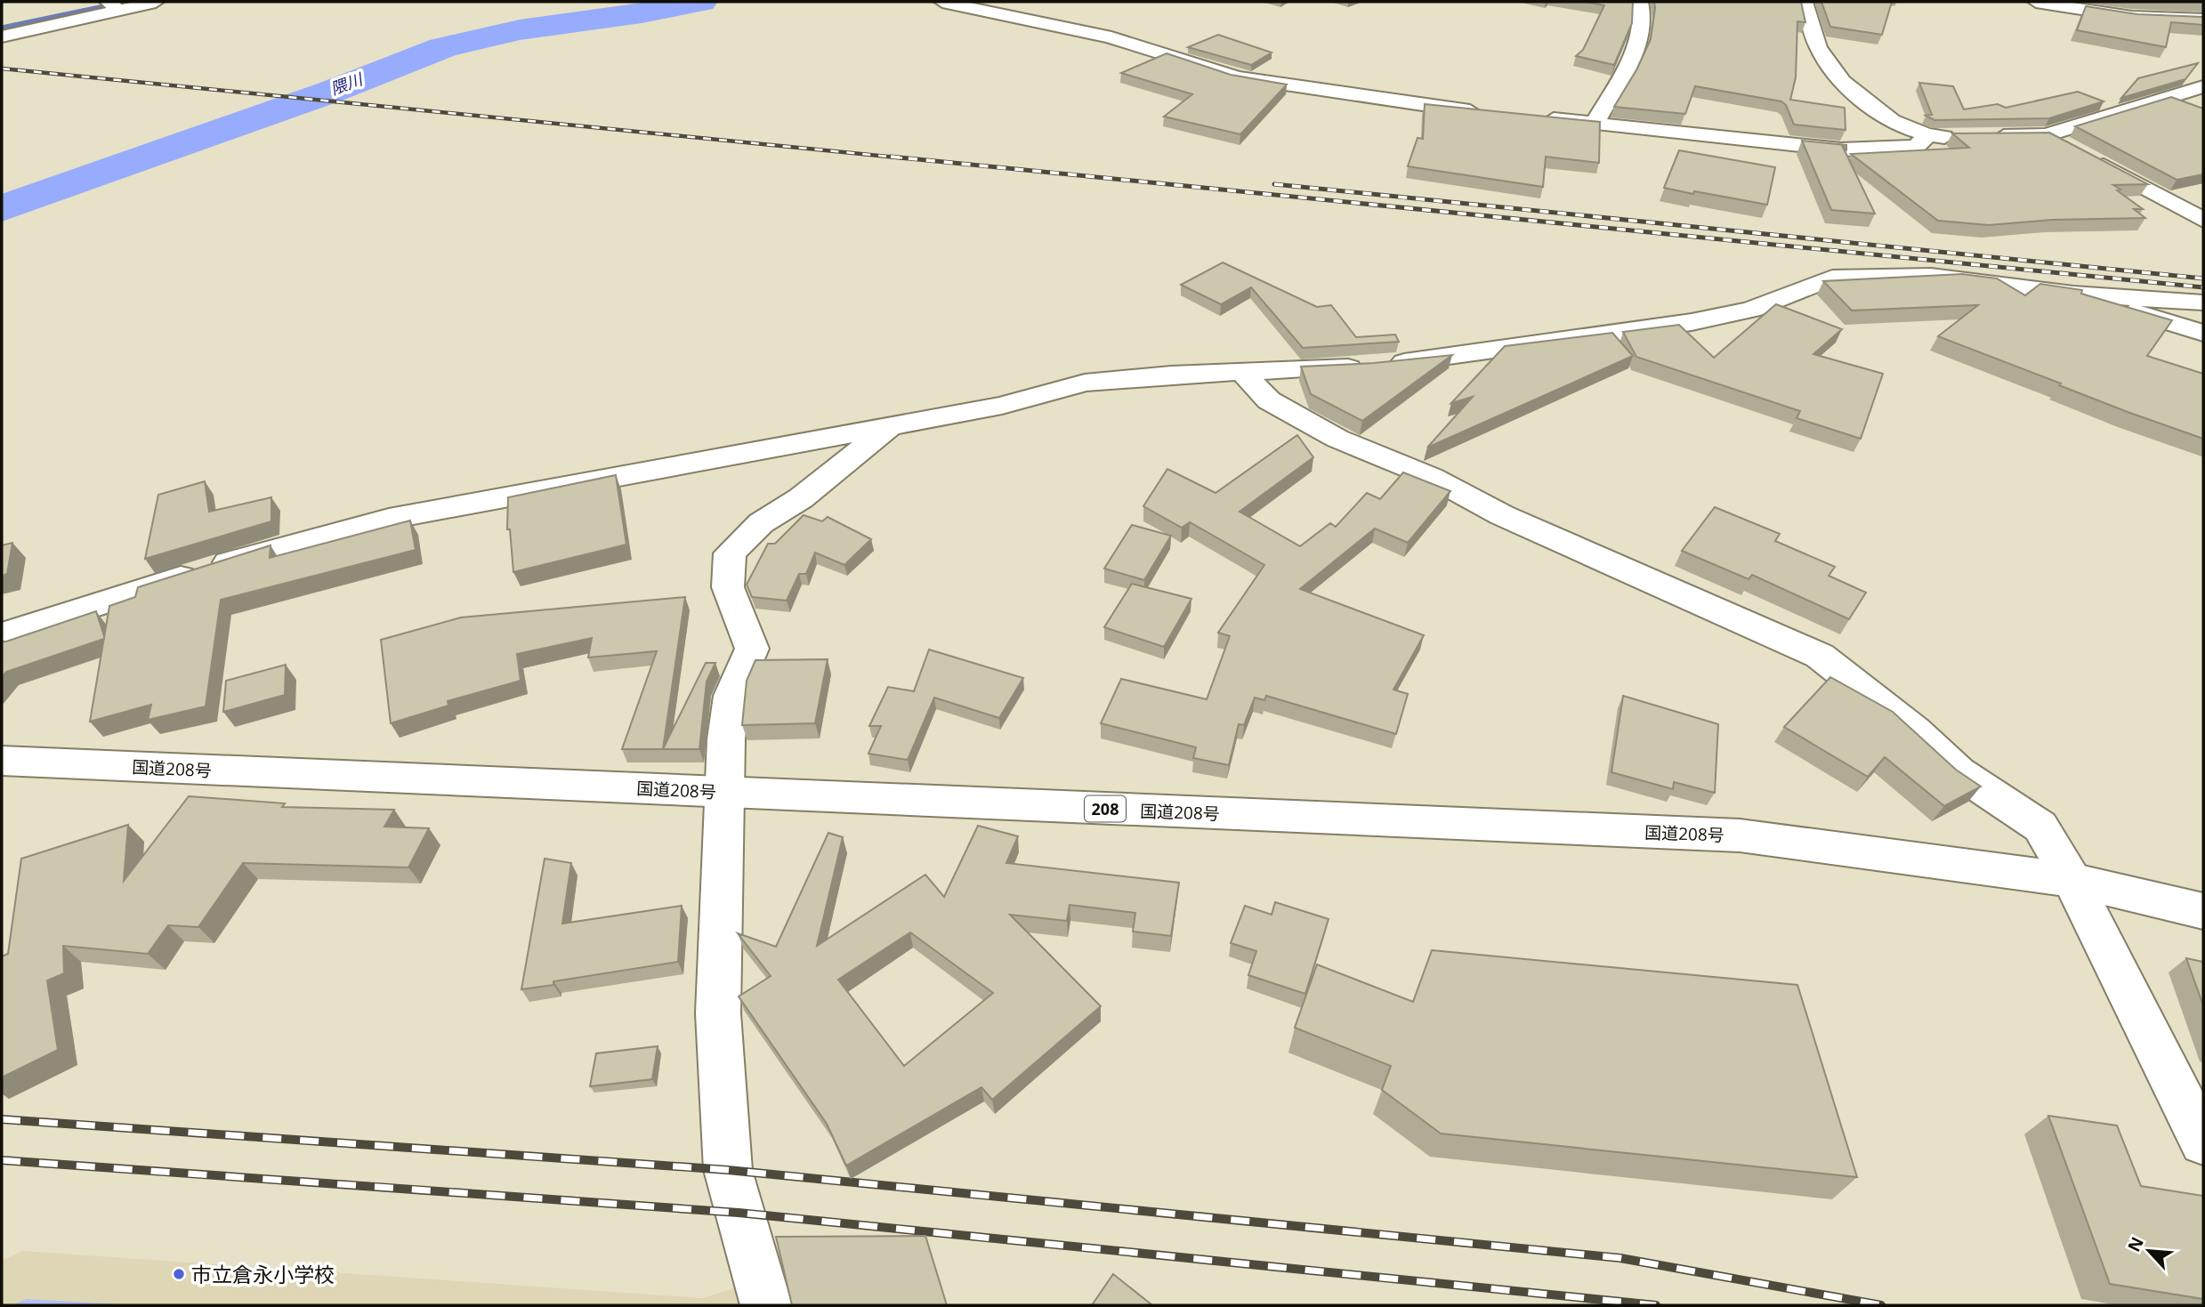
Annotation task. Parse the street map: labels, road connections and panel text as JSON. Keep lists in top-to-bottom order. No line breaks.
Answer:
{"streets":{"main road":["国道208号","208"]},"water":["隈川"],"places":["市立倉永小学校"],"north":"top left"}
